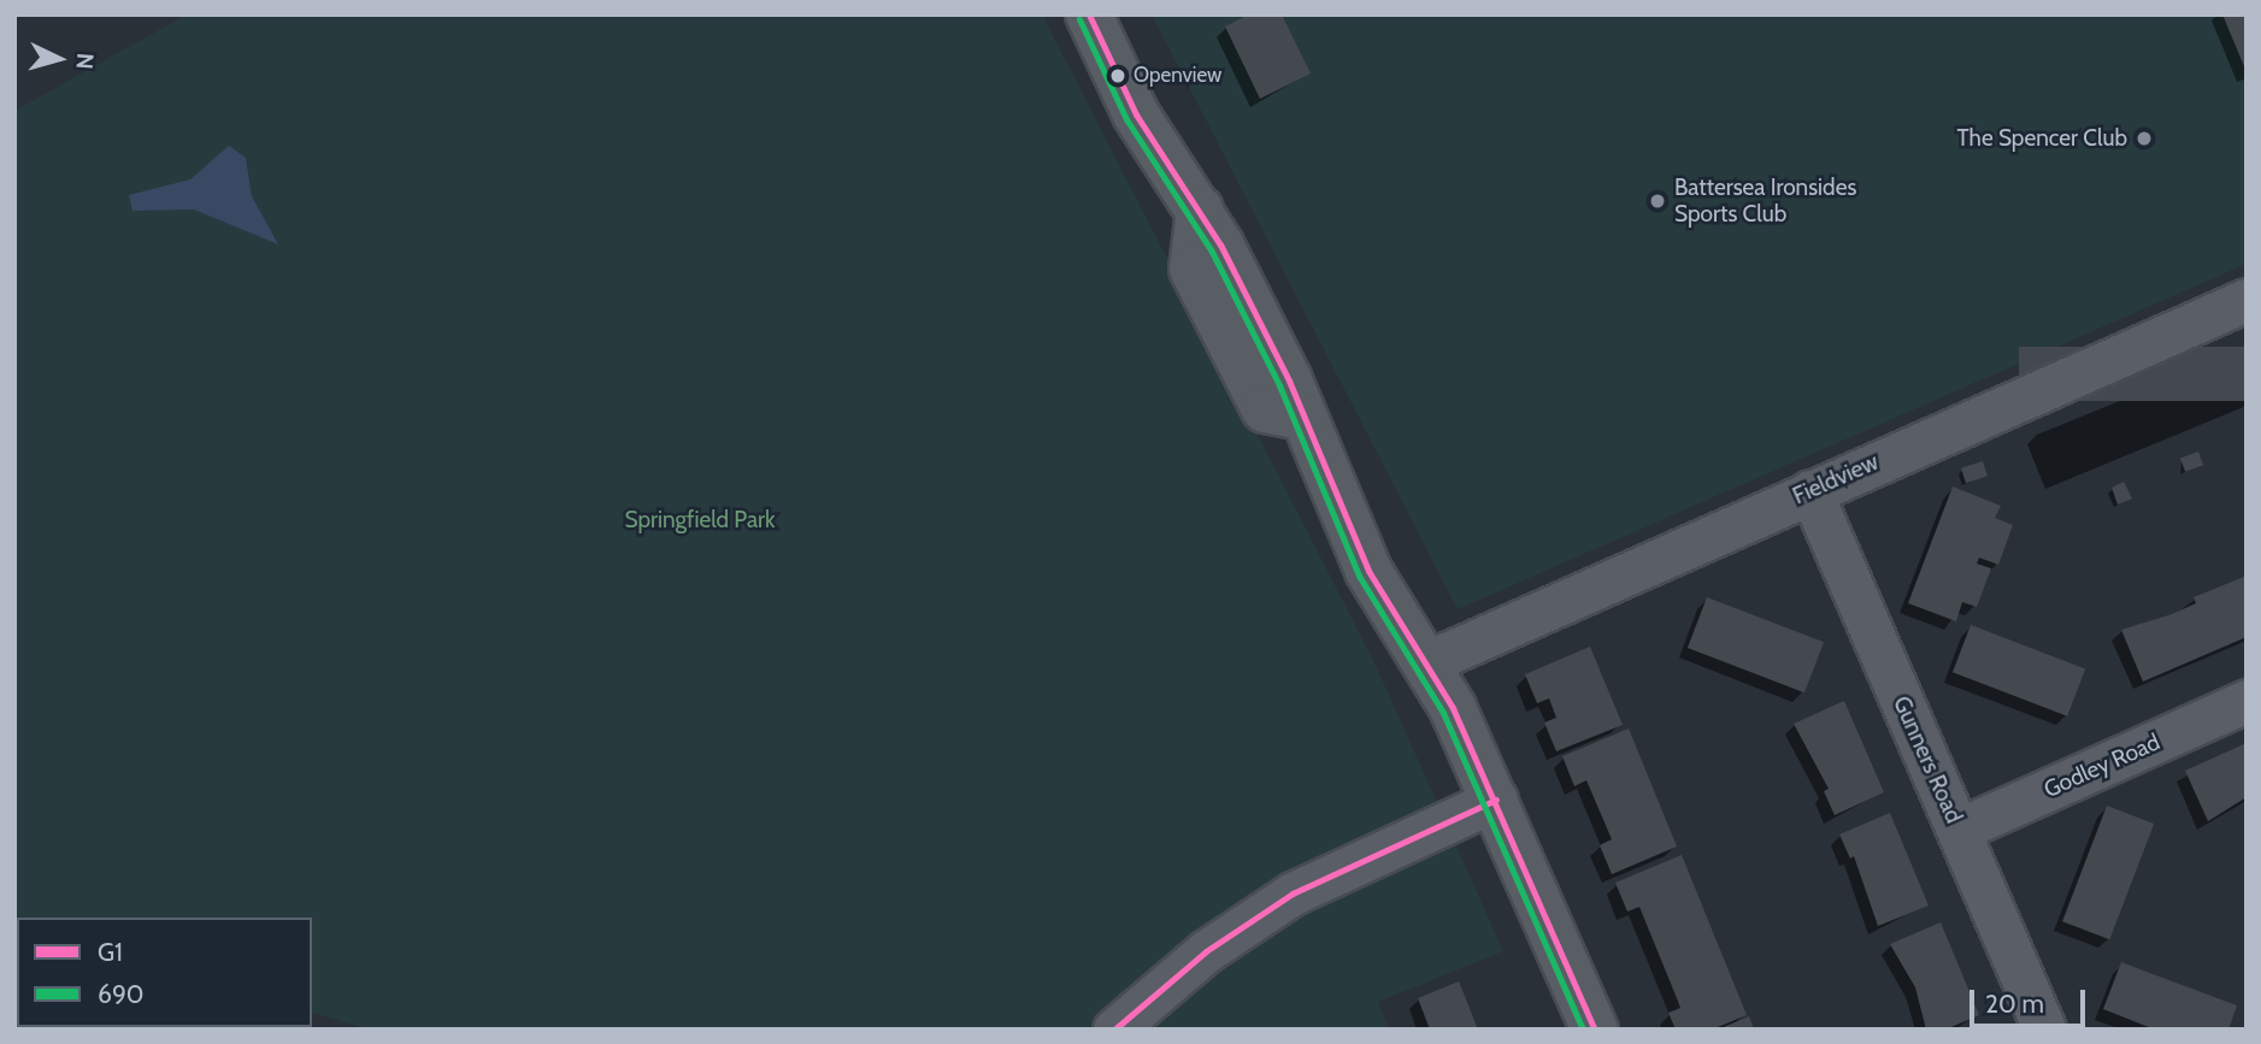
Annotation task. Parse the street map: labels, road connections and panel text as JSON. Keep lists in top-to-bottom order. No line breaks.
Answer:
{"streets":{"street":["Fieldview","Gunners Road","Godley Road"]},"crossings":[["Fieldview","Gunners Road"],["Gunners Road","Godley Road"]],"parks":["Springfield Park"],"places":["Openview","The Spencer Club","Battersea Ironsides Sports Club"],"lines":["transit line G1","transit line 690"],"legend":["G1","690"],"scale_bar":"20 m","north":"right"}
